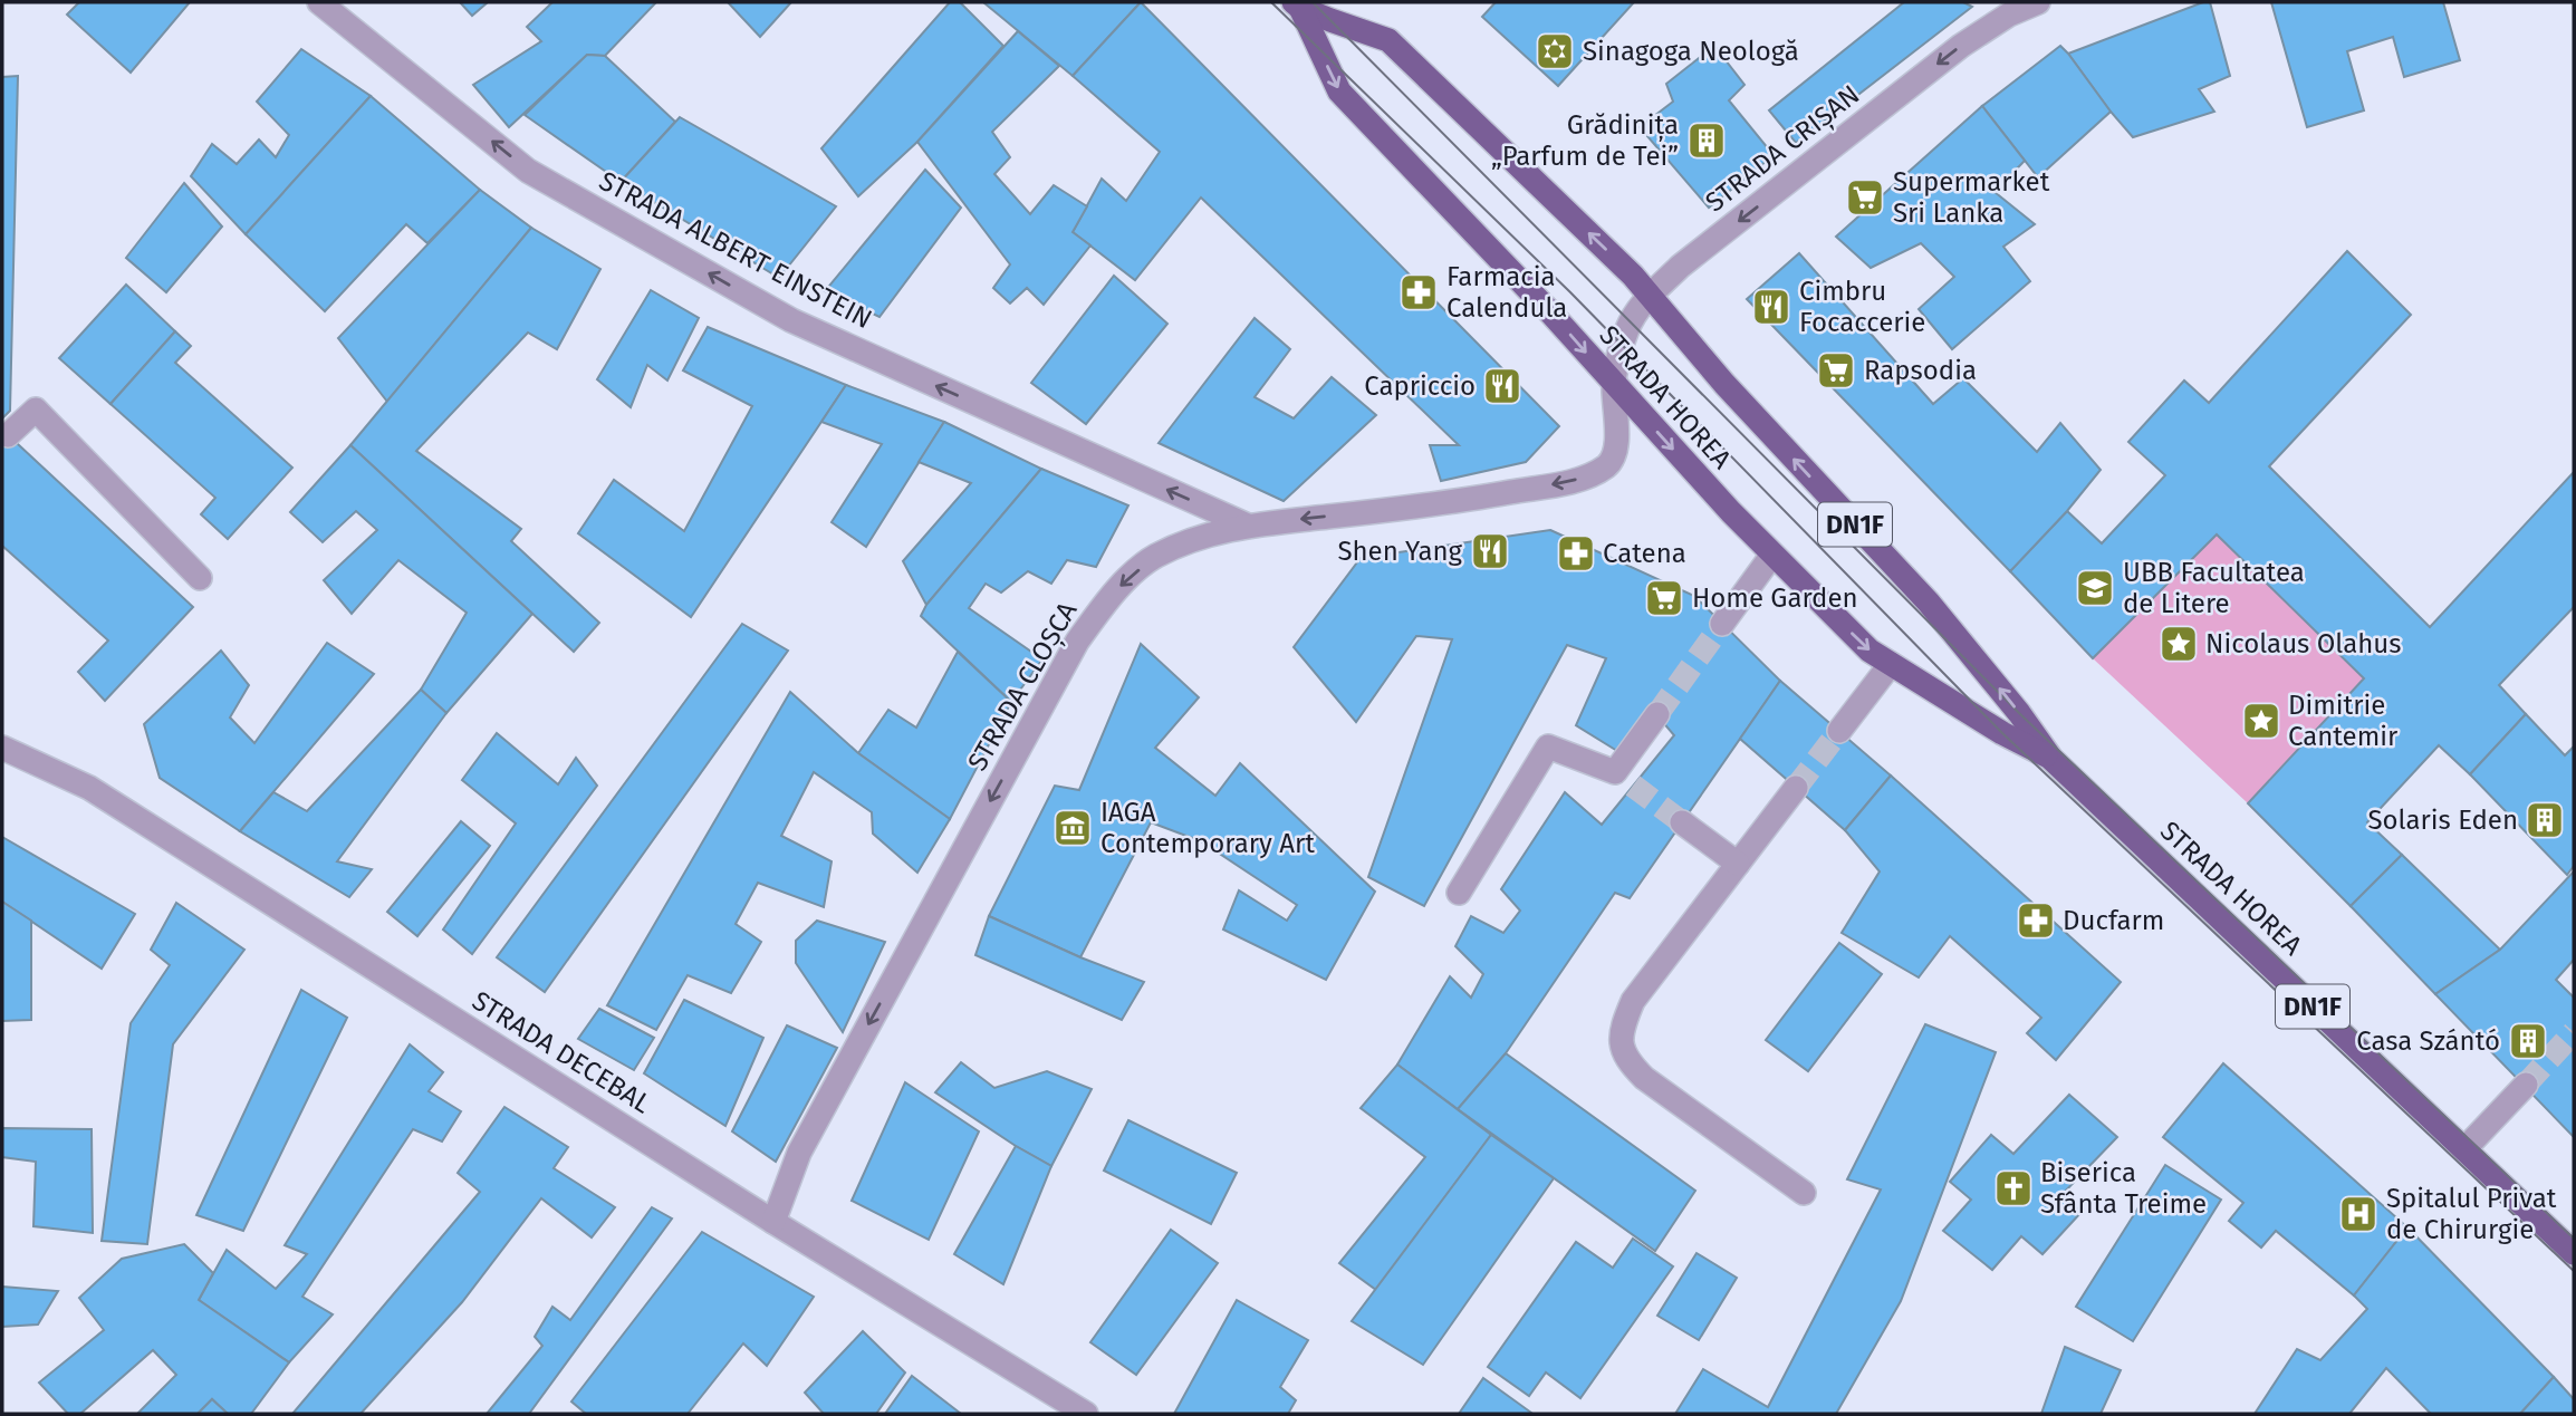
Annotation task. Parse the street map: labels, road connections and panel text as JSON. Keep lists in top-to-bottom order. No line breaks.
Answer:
{"streets":{"main road":["STRADA HOREA","DN1F"],"street":["STRADA CRIȘAN","STRADA ALBERT EINSTEIN","STRADA CLOȘCA","STRADA DECEBAL"]},"crossings":[["STRADA CRIȘAN","STRADA HOREA"],["STRADA CRIȘAN","STRADA CLOȘCA"],["STRADA ALBERT EINSTEIN","STRADA CLOȘCA"],["STRADA HOREA","STRADA CLOȘCA"],["STRADA CLOȘCA","STRADA DECEBAL"]],"one_way":["STRADA CRIȘAN","STRADA ALBERT EINSTEIN","STRADA CLOȘCA"],"places":{"synagogue":["Sinagoga Neologă"],"building":["Grădinița „Parfum de Tei”","Solaris Eden","Casa Szántó"],"supermarket":["Supermarket Sri Lanka","Rapsodia","Home Garden"],"pharmacy":["Farmacia Calendula","Catena","Ducfarm"],"restaurant":["Cimbru Focaccerie","Capriccio","Shen Yang"],"school or university":["UBB Facultatea de Litere"],"place":["Nicolaus Olahus","Dimitrie Cantemir"],"museum":["IAGA Contemporary Art"],"church":["Biserica Sfânta Treime"],"hospital":["Spitalul Privat de Chirurgie"]}}
